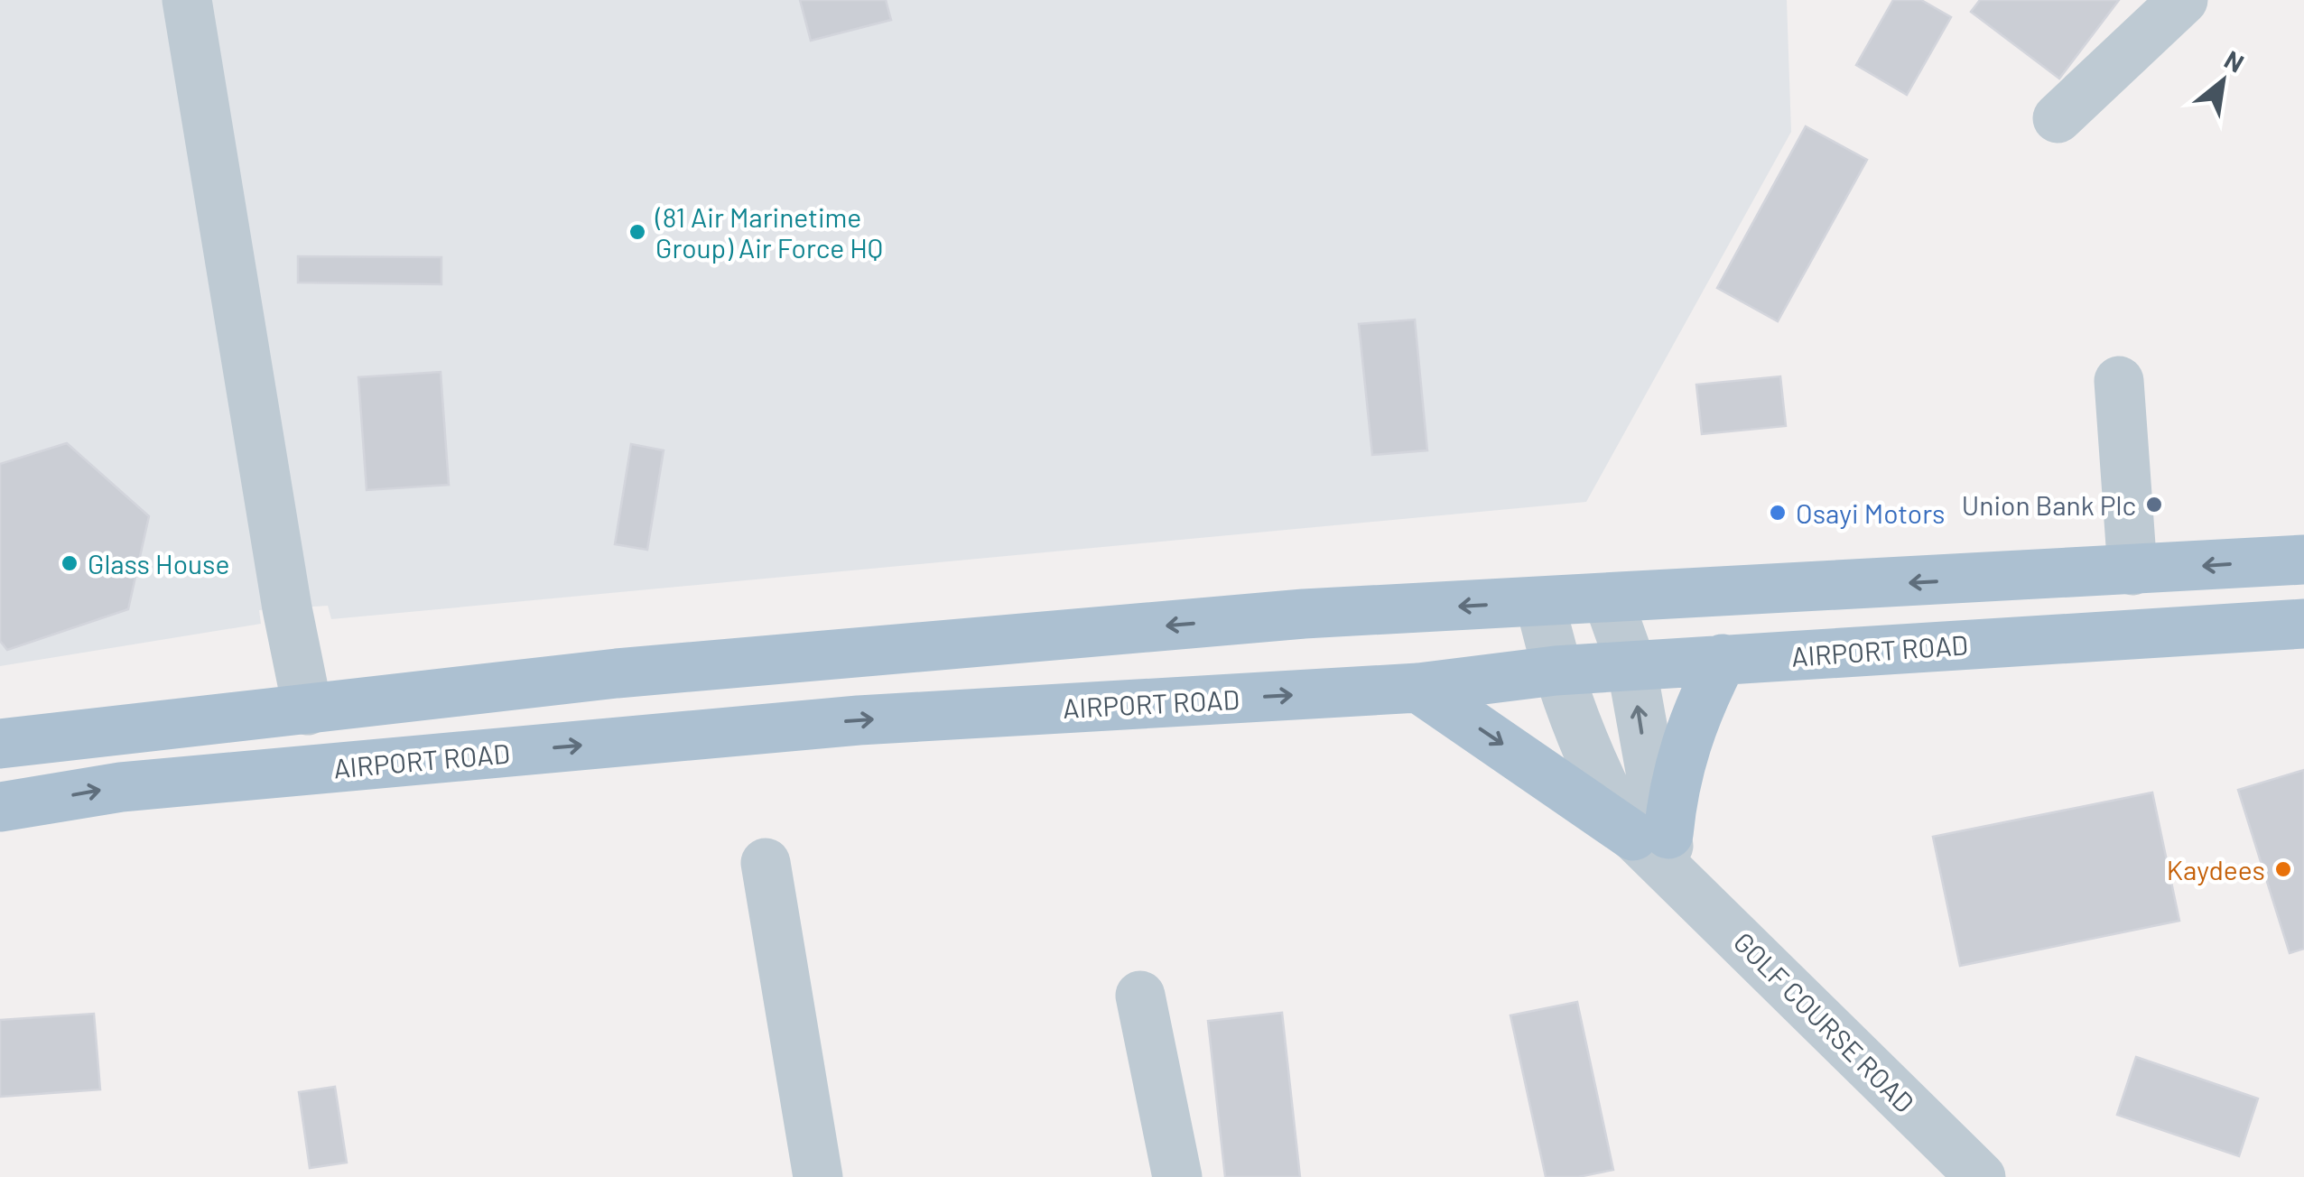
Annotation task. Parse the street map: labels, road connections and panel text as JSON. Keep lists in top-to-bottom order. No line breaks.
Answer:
{"streets":{"main road":["AIRPORT ROAD"],"street":["GOLF COURSE ROAD"]},"crossings":[["AIRPORT ROAD","GOLF COURSE ROAD"]],"places":["(81 Air Marinetime Group) Air Force HQ","Union Bank Plc","Osayi Motors","Glass House","Kaydees"],"north":"top right"}
